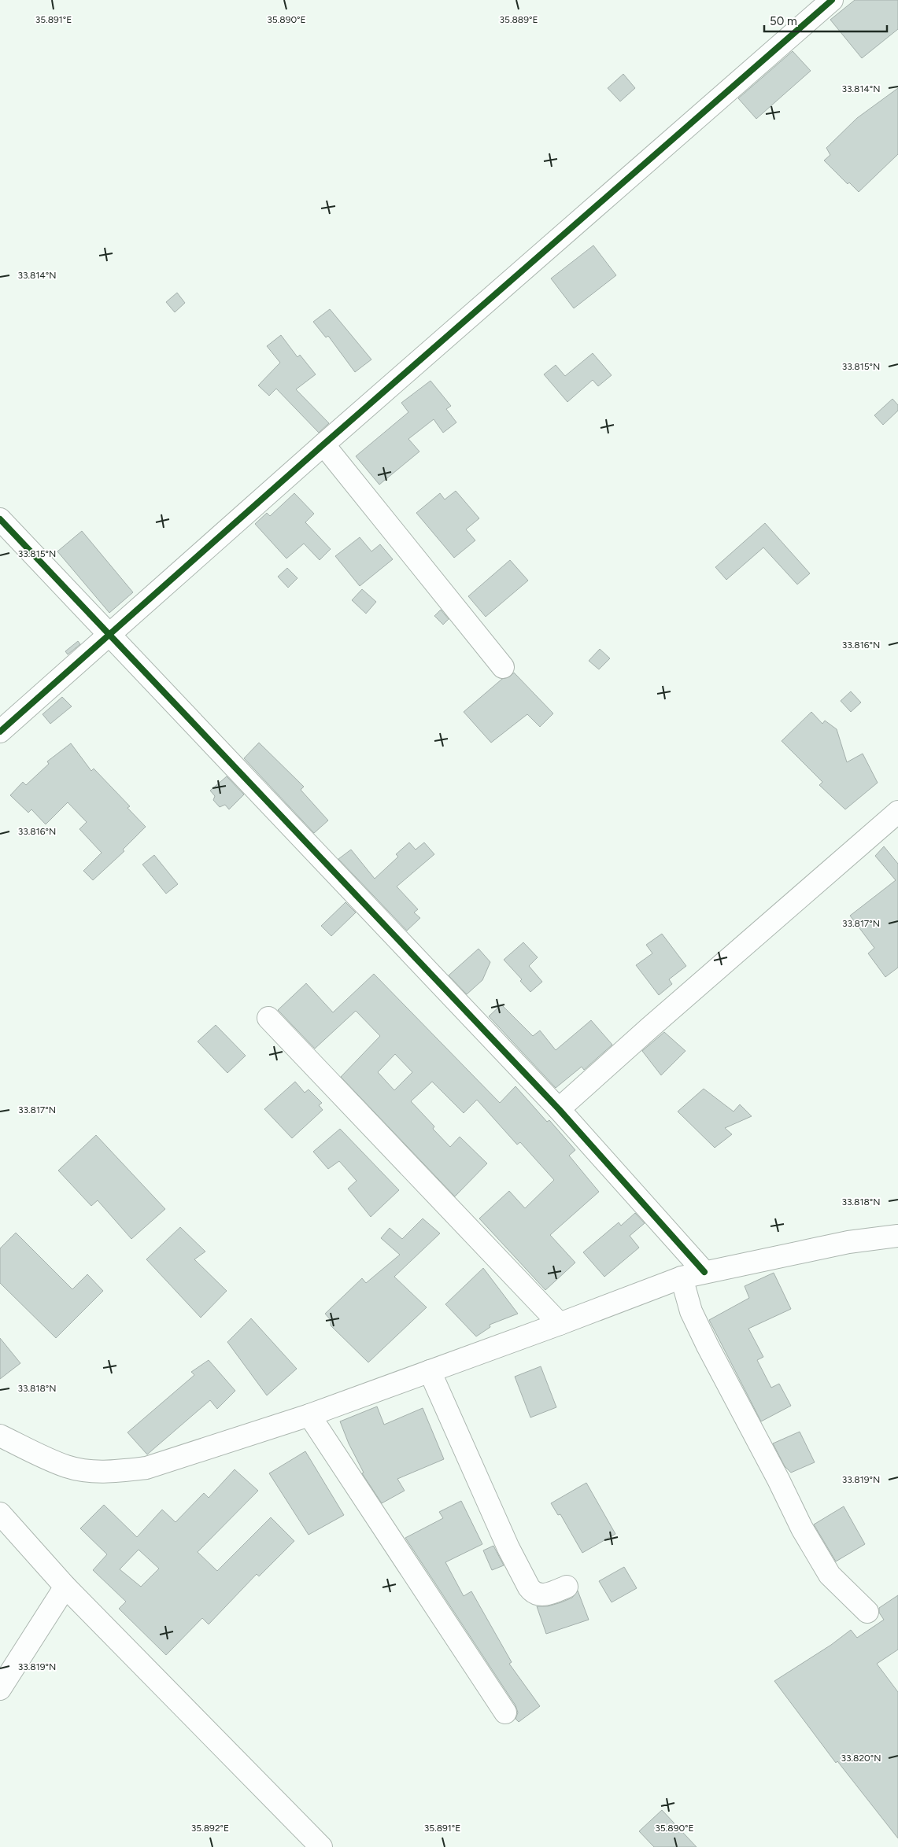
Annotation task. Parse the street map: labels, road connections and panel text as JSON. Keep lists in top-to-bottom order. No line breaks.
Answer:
{"scale_bar":"50 m","coordinates":["35.891°E","35.890°E","35.889°E","33.814°N","33.815°N","33.816°N","33.817°N","33.818°N","33.819°N","33.820°N","35.892°E"]}
